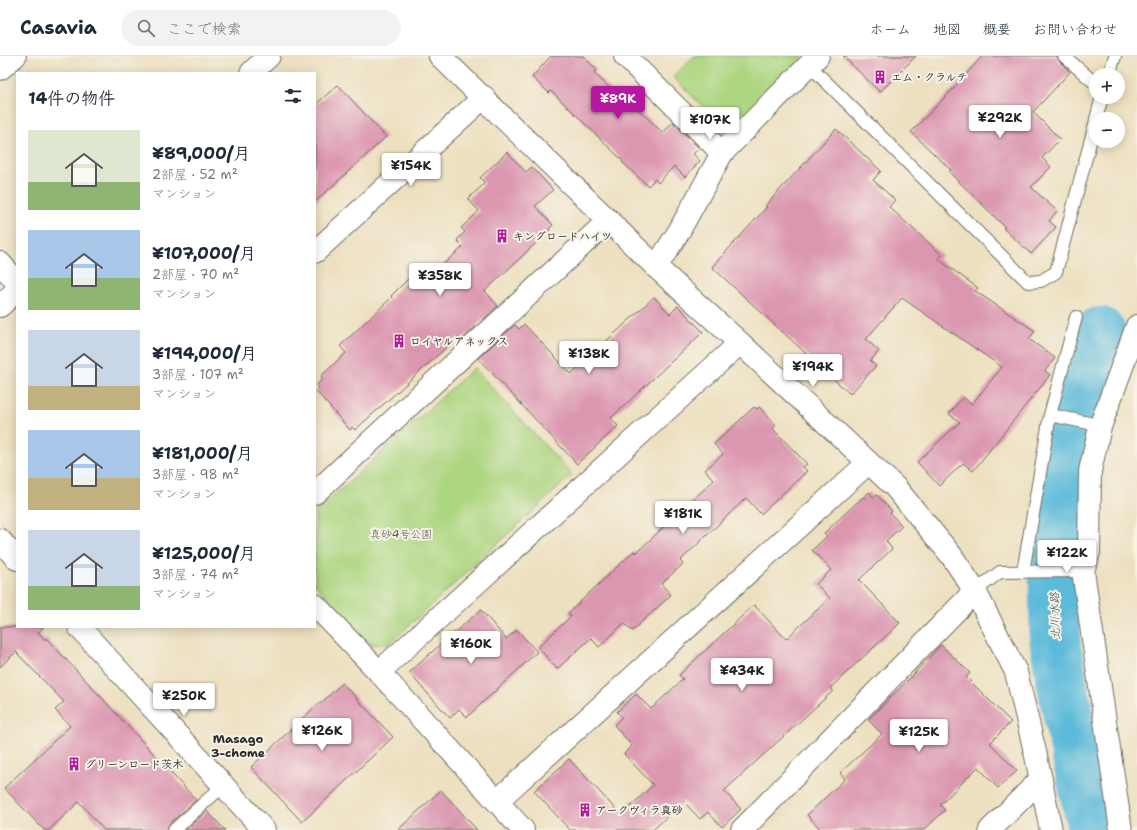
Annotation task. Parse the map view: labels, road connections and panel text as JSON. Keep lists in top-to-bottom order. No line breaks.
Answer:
{"districts":["Masago 3-chome"],"water":["北川水路"],"parks":["真砂4号公園"],"places":{"building":["エム・クラルテ","キングロードハイツ","ロイヤルアネックス","グリーンロード茨木","アークヴィラ真砂"]},"page":{"header":"Casavia","search":"ここで検索","nav":["ホーム","地図","概要","お問い合わせ"],"map_buttons":["+","−"],"heading":"14件の物件","price":["¥89K","¥292K","¥107K","¥154K","¥358K","¥138K","¥194K","¥181K","¥122K","¥160K","¥434K","¥250K","¥126K","¥125K"],"list":[{"name":"¥89,000/月","note":"2部屋 · 52 m² · マンション"},{"name":"¥107,000/月","note":"2部屋 · 70 m² · マンション"},{"name":"¥194,000/月","note":"3部屋 · 107 m² · マンション"},{"name":"¥181,000/月","note":"3部屋 · 98 m² · マンション"},{"name":"¥125,000/月","note":"3部屋 · 74 m² · マンション"}]}}
